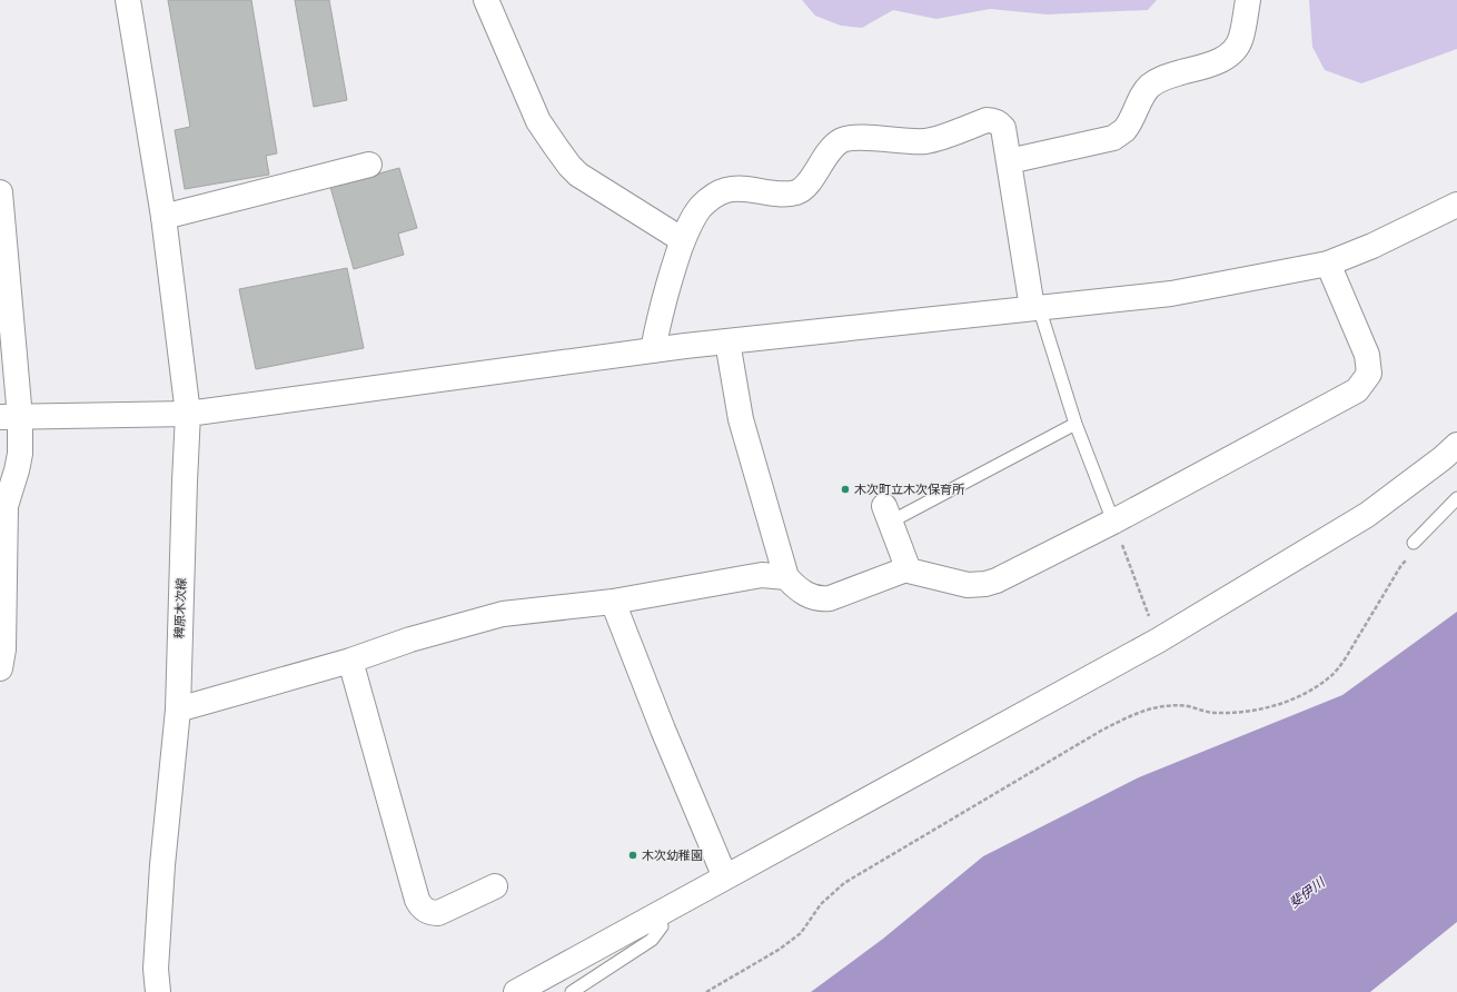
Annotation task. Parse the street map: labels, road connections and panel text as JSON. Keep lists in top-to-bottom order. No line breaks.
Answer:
{"streets":{"street":["稗原木次線"]},"water":["斐伊川"],"places":["木次町立木次保育所","木次幼稚園"]}
